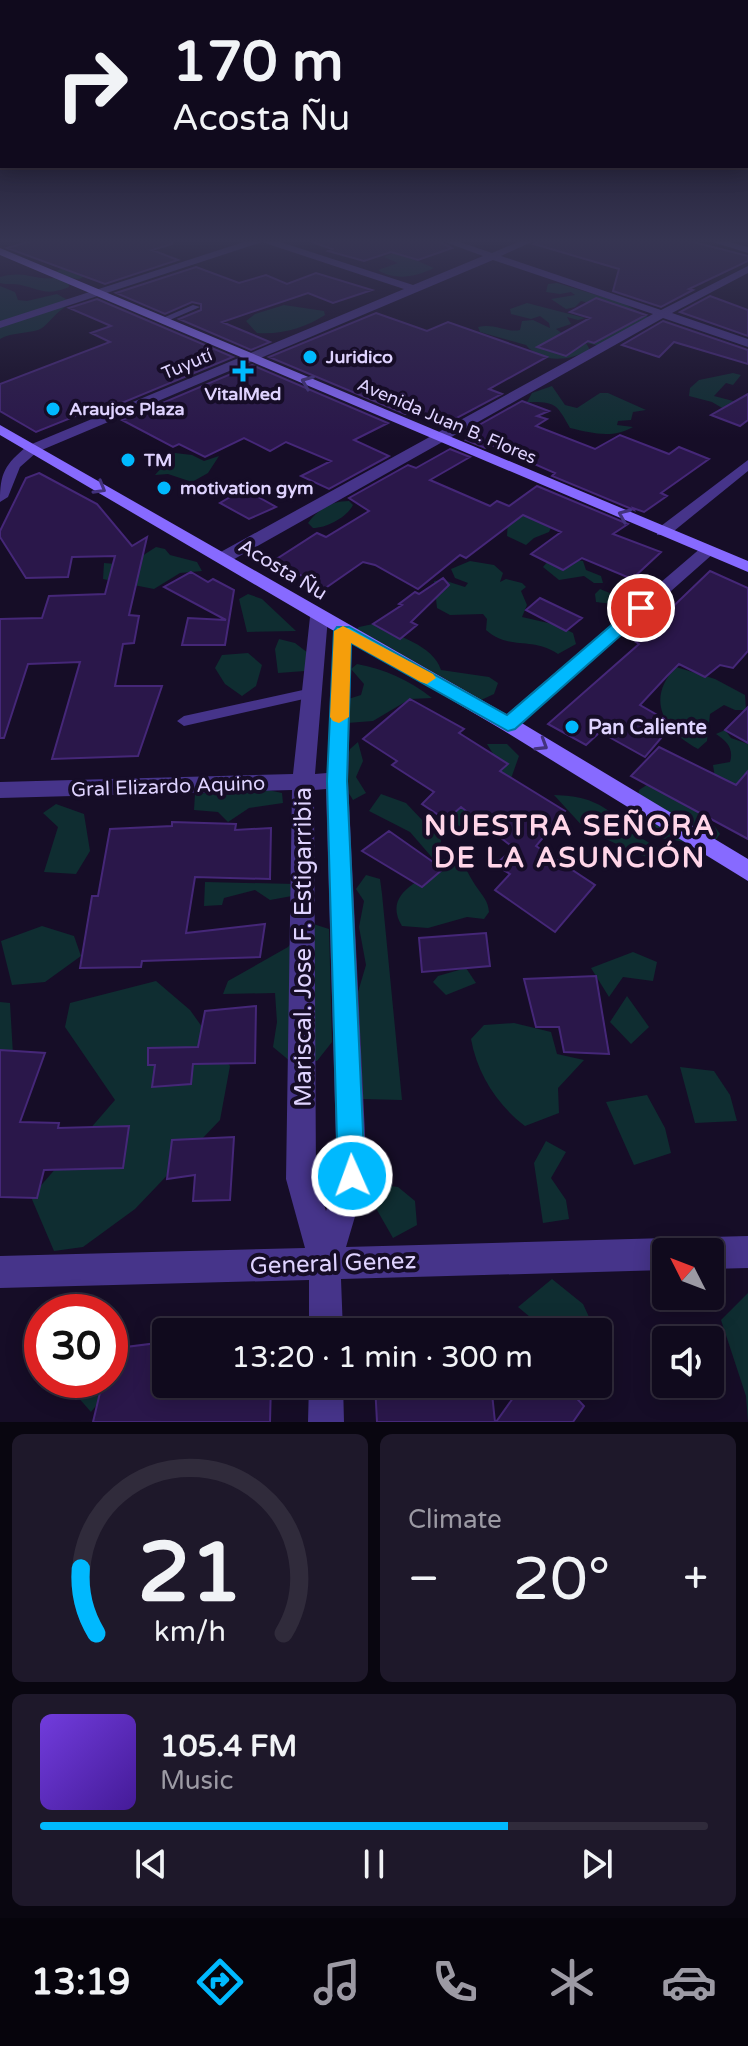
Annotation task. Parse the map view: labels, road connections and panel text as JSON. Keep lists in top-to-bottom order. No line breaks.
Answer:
{"streets":{"street":["Tuyutí","Avenida Juan B. Flores","Acosta Ñu","Gral Elizardo Aquino","Mariscal. Jose F. Estigarribia","General Genez"]},"crossings":[["Tuyutí","Avenida Juan B. Flores"],["Tuyutí","Acosta Ñu"],["Acosta Ñu","Mariscal. Jose F. Estigarribia"],["Gral Elizardo Aquino","Mariscal. Jose F. Estigarribia"],["Mariscal. Jose F. Estigarribia","General Genez"]],"one_way":["Avenida Juan B. Flores","Acosta Ñu"],"districts":["NUESTRA SEÑORA DE LA ASUNCIÓN"],"places":{"other":["Juridico","Araujos Plaza","TM","motivation gym","Pan Caliente"],"health":["VitalMed"]},"north":"top left","page":{"turn":["170 m","Acosta Ñu"],"limit":"30","trip":"13:20 · 1 min · 300 m","tile":"Climate","heat":["−","20°","+"],"song":["105.4 FM","Music"],"tabs":"13:19","gauge":["21","km/h"]}}
